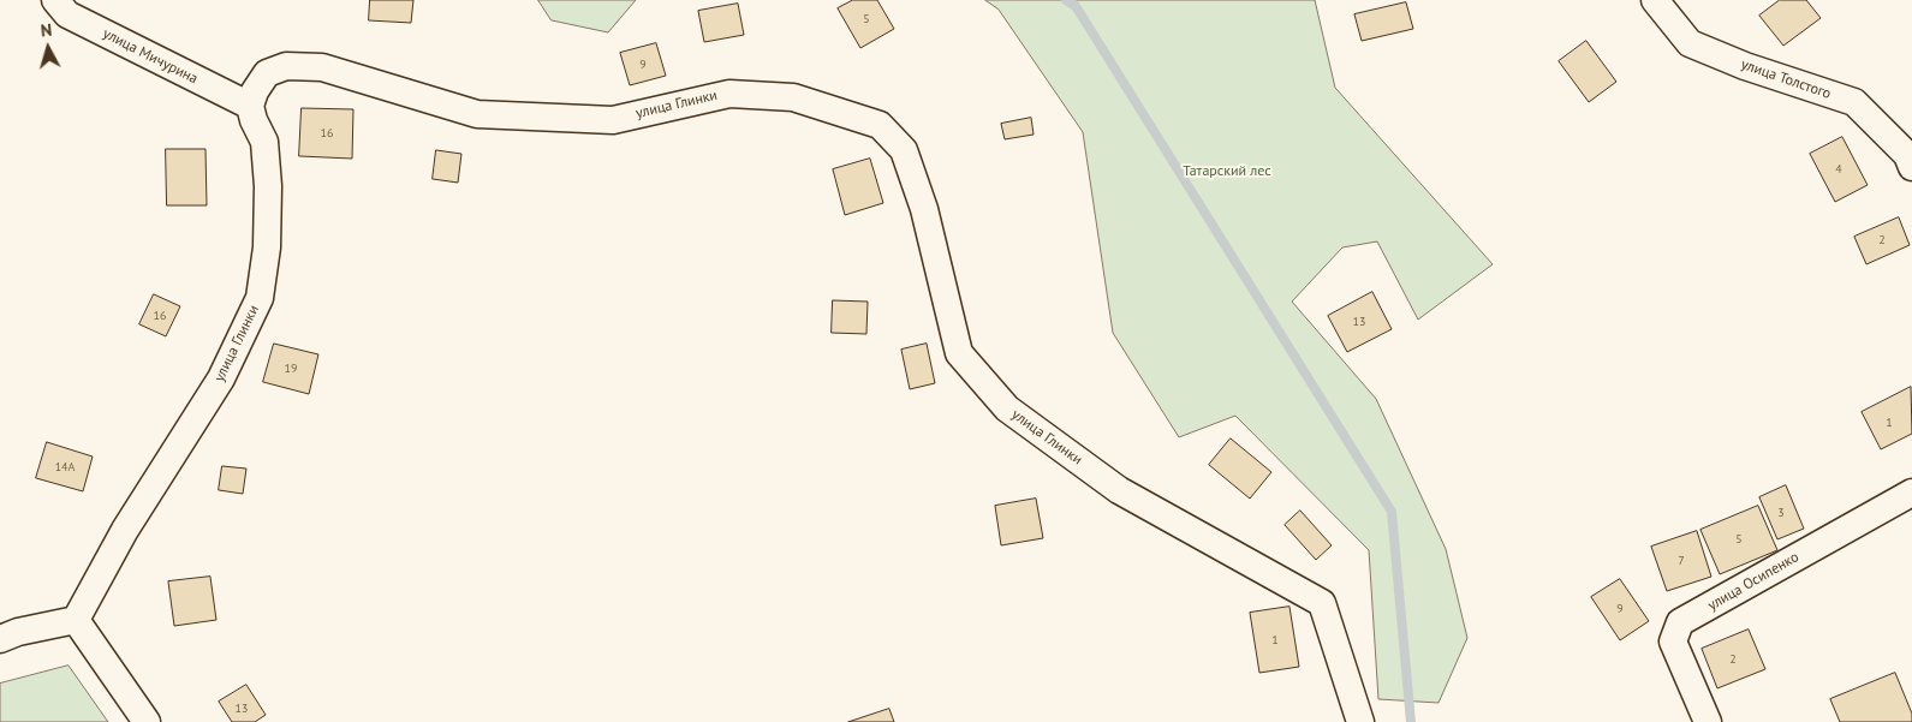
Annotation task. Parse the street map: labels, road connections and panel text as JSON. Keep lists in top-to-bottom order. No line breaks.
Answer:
{"streets":{"street":["улица Мичурина","улица Толстого","улица Глинки","улица Осипенко"]},"crossings":[["улица Мичурина","улица Глинки"]],"parks":["Татарский лес"],"house_numbers":["5","9","16","4","2","16","13","19","1","14А","3","5","7","9","1","2","13"],"north":"top"}
